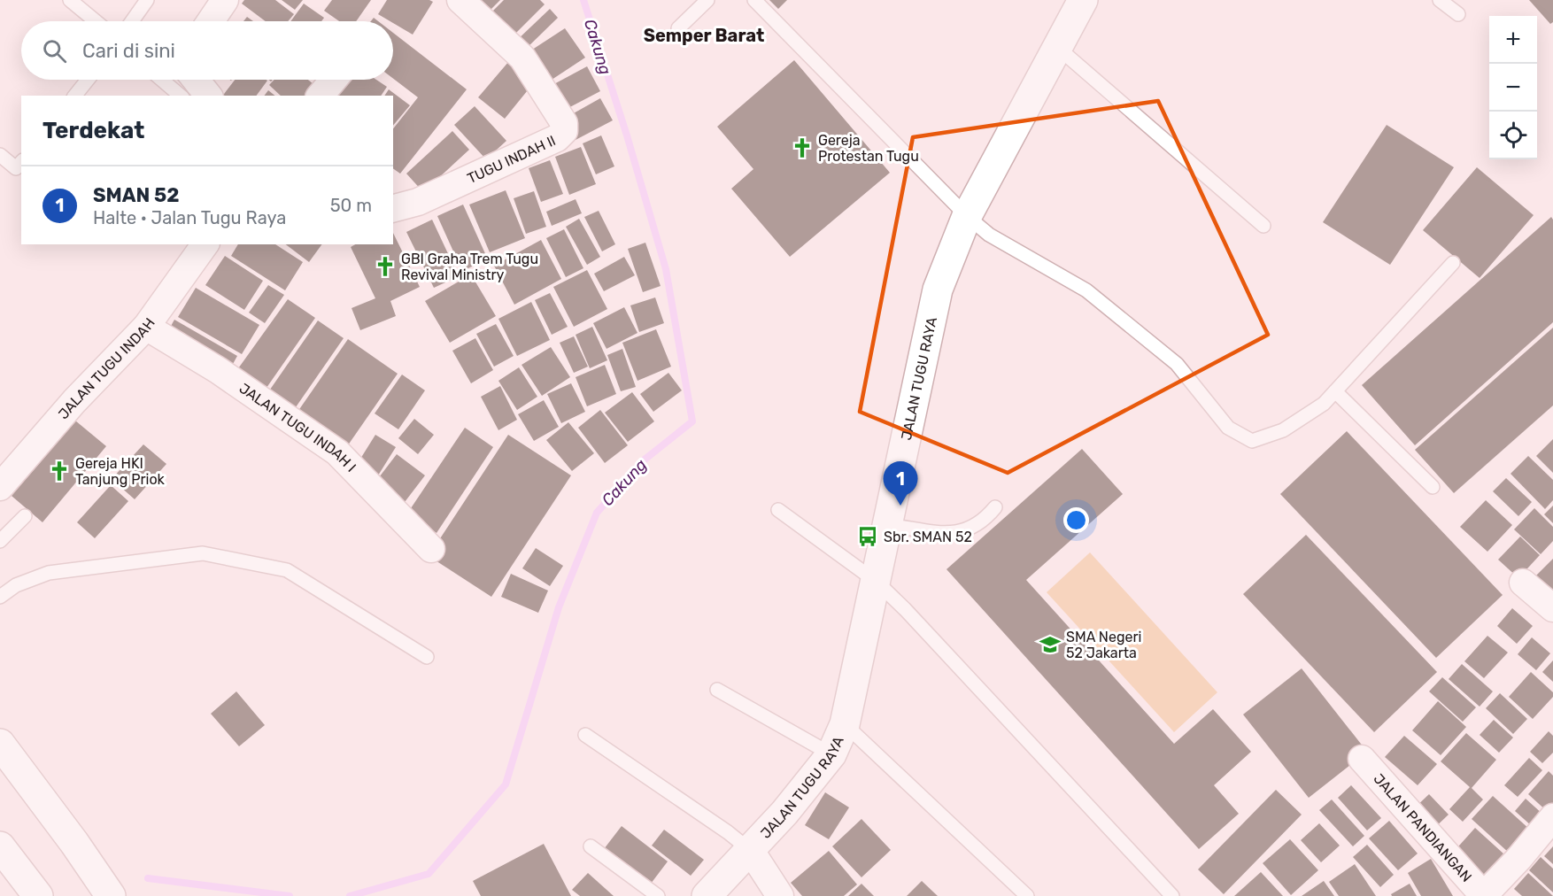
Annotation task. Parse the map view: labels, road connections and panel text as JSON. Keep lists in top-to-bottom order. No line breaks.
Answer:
{"streets":{"main road":["JALAN TUGU RAYA"],"street":["TUGU INDAH II","JALAN TUGU INDAH","JALAN TUGU INDAH I","JALAN PANDIANGAN"]},"crossings":[["JALAN TUGU INDAH","JALAN TUGU INDAH I"]],"districts":["Semper Barat"],"water":["Cakung"],"places":{"church":["Gereja Protestan Tugu","GBI Graha Trem Tugu Revival Ministry","Gereja HKI Tanjung Priok"],"bus stop":["Sbr. SMAN 52"],"school or university":["SMA Negeri 52 Jakarta"]},"page":{"map_buttons":["+","−"],"search":"Cari di sini","heading":"Terdekat","list":[{"mark":"1","name":"SMAN 52","note":"Halte · Jalan Tugu Raya","value":"50 m"}],"pins":"1"}}
